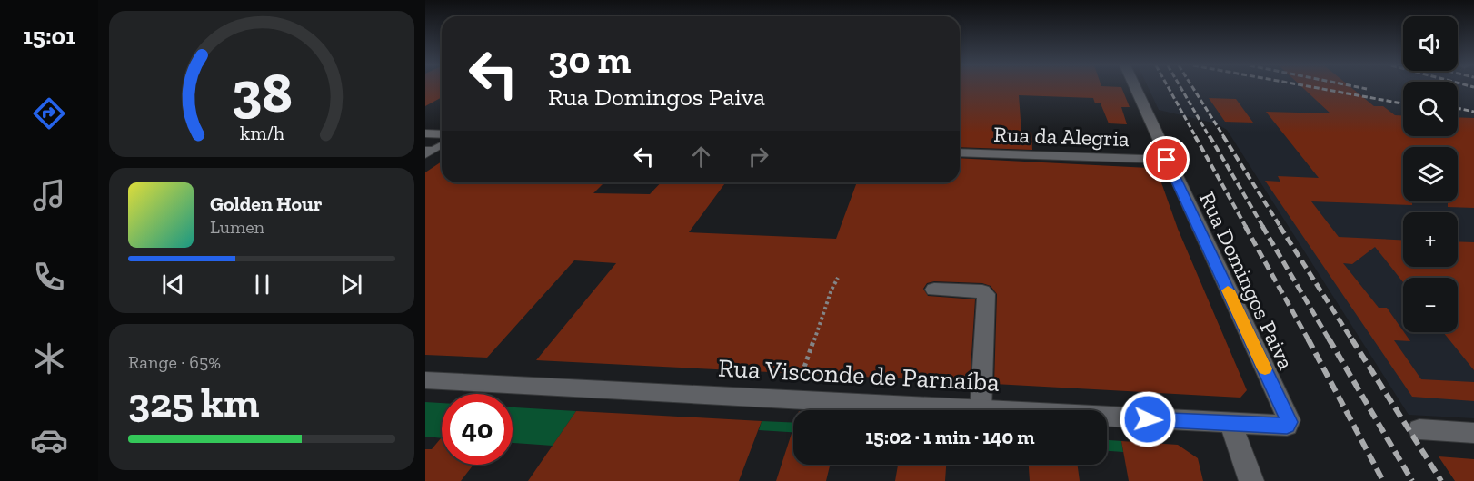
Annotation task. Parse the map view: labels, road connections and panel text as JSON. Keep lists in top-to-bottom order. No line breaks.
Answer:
{"streets":{"street":["Rua da Alegria","Rua Domingos Paiva","Rua Visconde de Parnaíba"]},"crossings":[["Rua da Alegria","Rua Domingos Paiva"],["Rua Domingos Paiva","Rua Visconde de Parnaíba"]],"page":{"tabs":"15:01","map_buttons":["+","−"],"turn":["30 m","Rua Domingos Paiva"],"song":["Golden Hour","Lumen"],"tile":["Range · 65%","325 km"],"limit":"40","trip":"15:02 · 1 min · 140 m","gauge":["38","km/h"]}}
